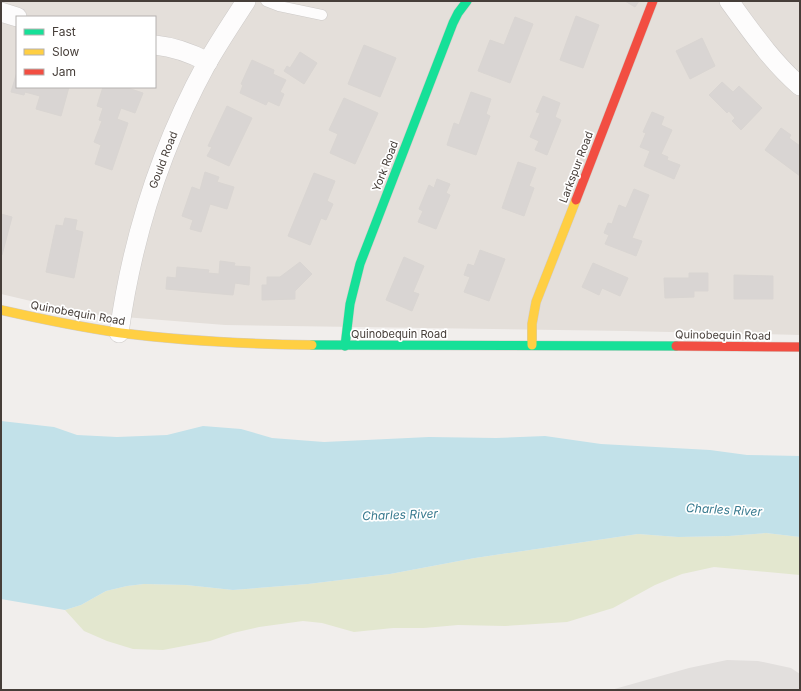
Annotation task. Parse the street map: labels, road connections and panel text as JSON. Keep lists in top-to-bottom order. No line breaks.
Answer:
{"streets":{"main road":["York Road","Larkspur Road","Quinobequin Road"],"street":["Gould Road"]},"crossings":[["Gould Road","Quinobequin Road"],["York Road","Quinobequin Road"],["Larkspur Road","Quinobequin Road"]],"water":["Charles River"],"legend":["Fast","Slow","Jam"]}
